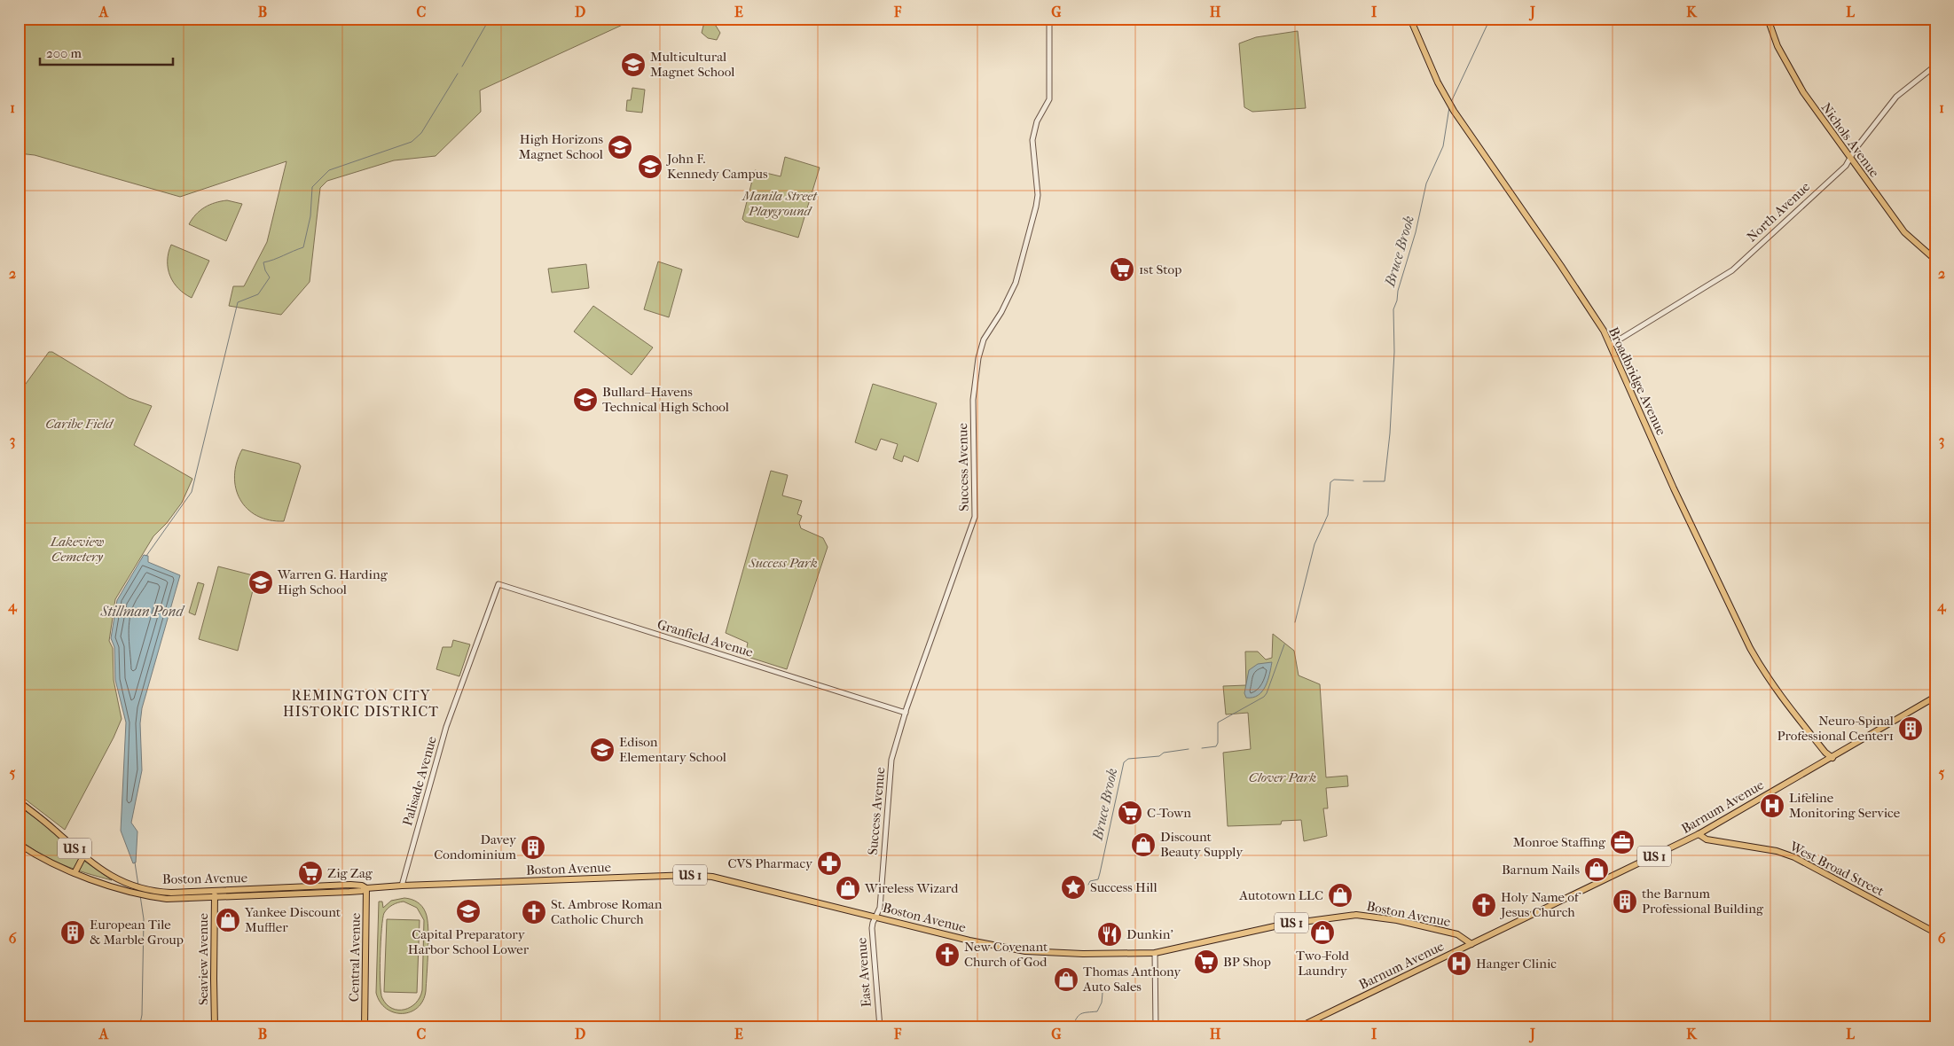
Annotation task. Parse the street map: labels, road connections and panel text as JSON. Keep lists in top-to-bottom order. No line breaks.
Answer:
{"streets":{"main road":["Nichols Avenue","Broadbridge Avenue","Barnum Avenue","US 1","Boston Avenue","West Broad Street","Central Avenue","Seaview Avenue"],"street":["North Avenue","Success Avenue","Granfield Avenue","Palisade Avenue","East Avenue"]},"crossings":[["Nichols Avenue","North Avenue"],["North Avenue","Broadbridge Avenue"],["Broadbridge Avenue","Barnum Avenue"],["Success Avenue","Granfield Avenue"],["Success Avenue","Boston Avenue"],["Success Avenue","East Avenue"],["Granfield Avenue","Palisade Avenue"],["Palisade Avenue","Boston Avenue"],["Barnum Avenue","Boston Avenue"],["Barnum Avenue","West Broad Street"],["Boston Avenue","Central Avenue"],["Boston Avenue","Seaview Avenue"],["Boston Avenue","East Avenue"]],"districts":["REMINGTON CITY HISTORIC DISTRICT"],"water":["Bruce Brook","Stillman Pond"],"parks":["Manila Street Playground","Caribe Field","Lakeview Cemetery","Success Park","Clover Park"],"places":{"school or university":["Multicultural Magnet School","High Horizons Magnet School","John F. Kennedy Campus","Bullard–Havens Technical High School","Warren G. Harding High School","Edison Elementary School","Capital Preparatory Harbor School Lower"],"supermarket":["1st Stop","C-Town","Zig Zag","BP Shop"],"building":["Neuro-Spinal Professional Center1","Davey Condominium","the Barnum Professional Building","European Tile & Marble Group"],"hospital":["Lifeline Monitoring Service","Hanger Clinic"],"office":["Monroe Staffing"],"shop":["Discount Beauty Supply","Barnum Nails","Wireless Wizard","Autotown LLC","Yankee Discount Muffler","Two-Fold Laundry","Thomas Anthony Auto Sales"],"pharmacy":["CVS Pharmacy"],"place":["Success Hill"],"church":["Holy Name of Jesus Church","St. Ambrose Roman Catholic Church","New Covenant Church of God"],"restaurant":["Dunkin'"]},"scale_bar":"200 m","grid":{"columns":["A","B","C","D","E","F","G","H","I","J","K","L"],"rows":["1","2","3","4","5","6"]}}
